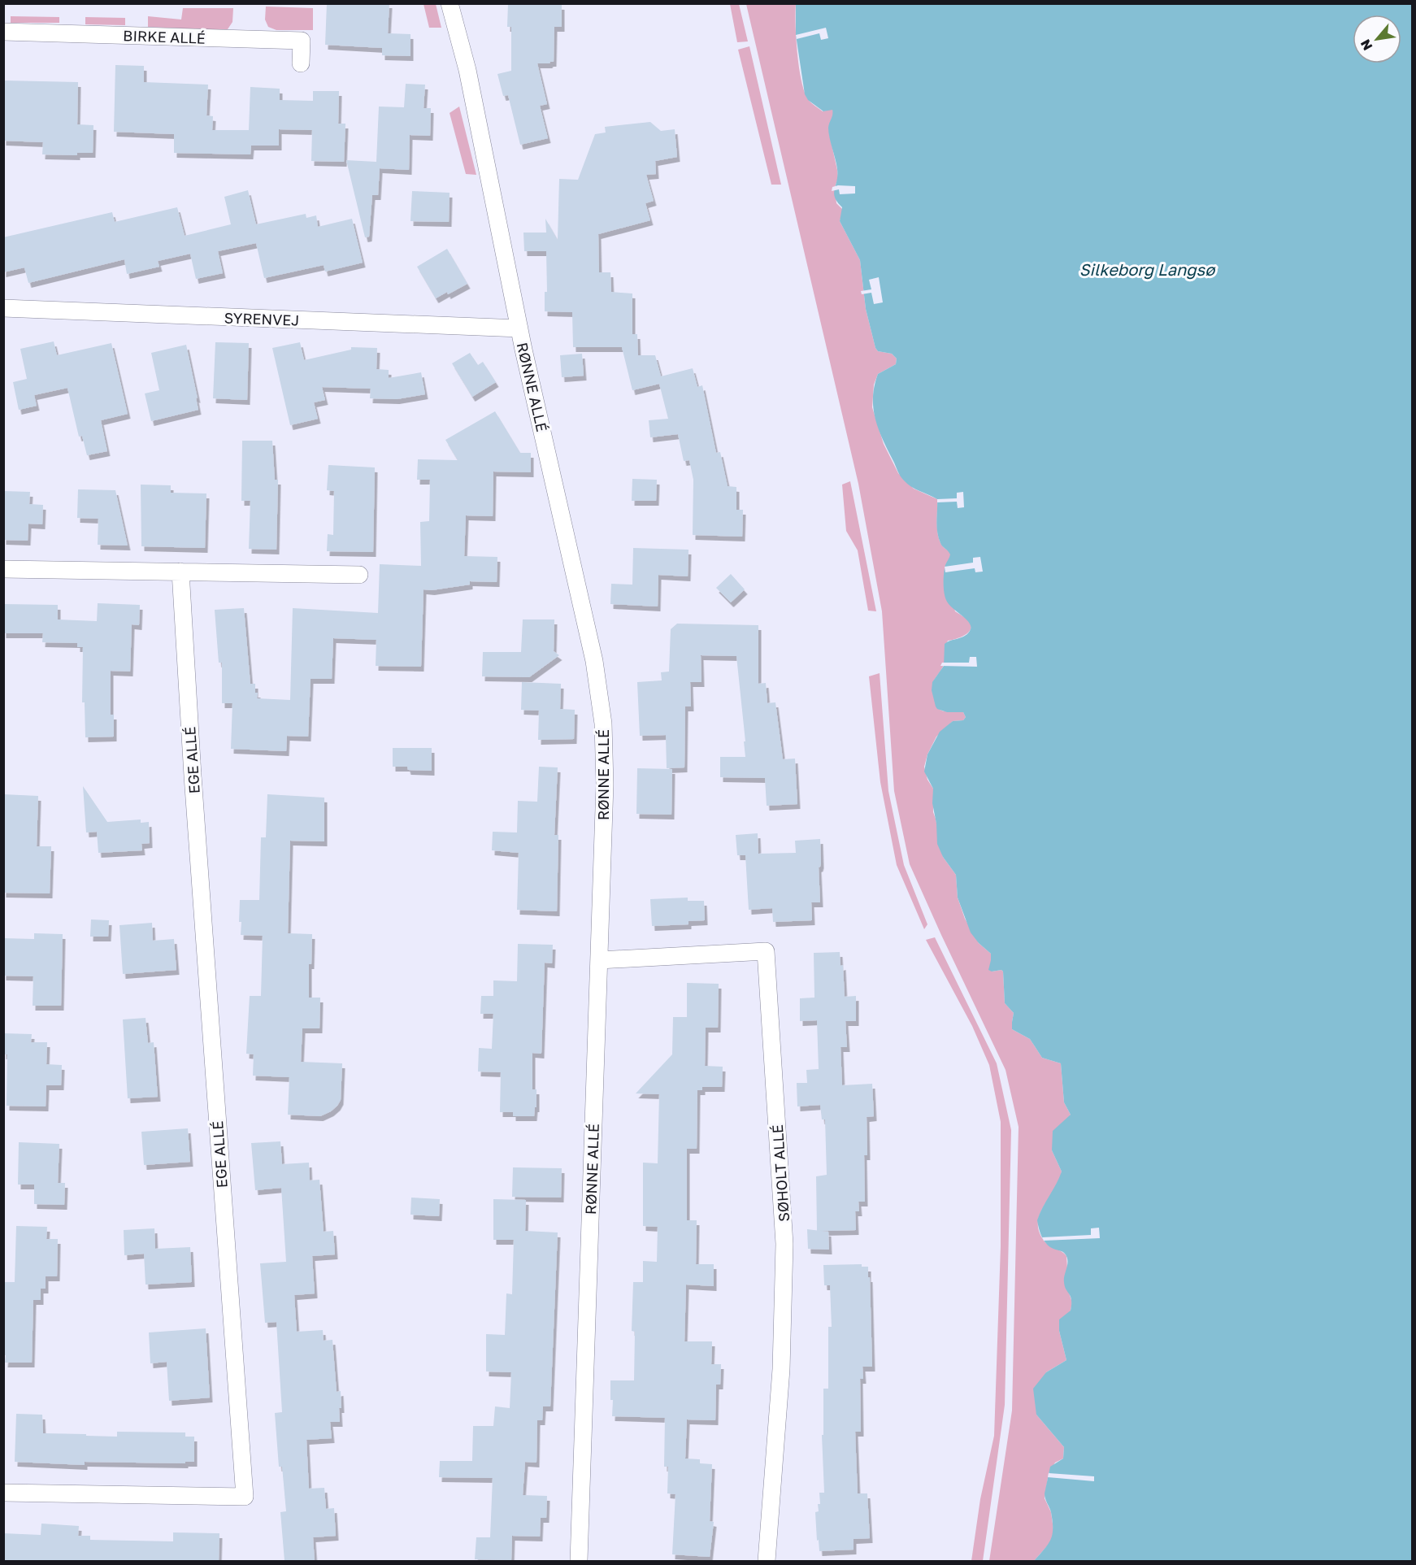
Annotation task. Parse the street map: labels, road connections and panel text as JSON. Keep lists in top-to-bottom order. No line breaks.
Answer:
{"streets":{"street":["BIRKE ALLÉ","SYRENVEJ","RØNNE ALLÉ","EGE ALLÉ","SØHOLT ALLÉ"]},"crossings":[["SYRENVEJ","RØNNE ALLÉ"],["RØNNE ALLÉ","SØHOLT ALLÉ"]],"water":["Silkeborg Langsø"],"north":"bottom left"}
